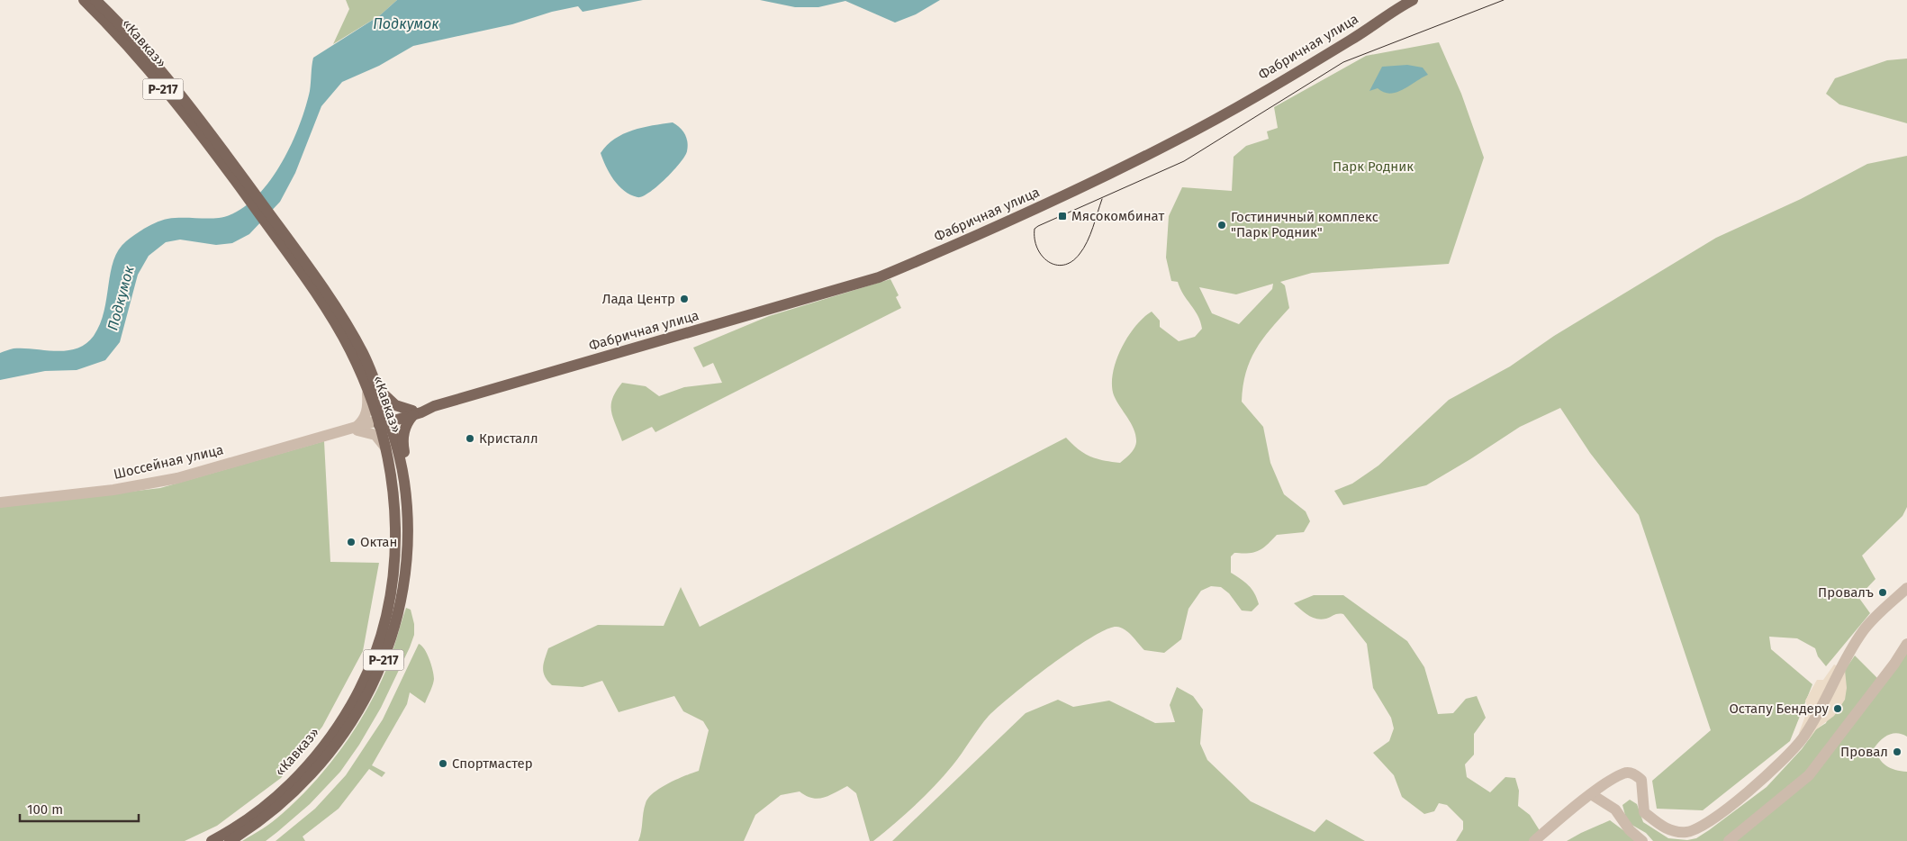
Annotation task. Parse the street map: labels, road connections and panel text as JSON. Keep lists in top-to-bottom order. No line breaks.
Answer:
{"streets":{"main road":["«Кавказ»","Фабричная улица","Р-217"],"street":["Шоссейная улица"]},"crossings":[["«Кавказ»","Фабричная улица"],["«Кавказ»","Шоссейная улица"],["Фабричная улица","Шоссейная улица"]],"water":["Подкумок"],"parks":["Парк Родник"],"places":{"transit":["Мясокомбинат"],"other":["Гостиничный комплекс \"Парк Родник\"","Лада Центр","Кристалл","Октан","Провалъ","Остапу Бендеру","Провал","Спортмастер"]},"scale_bar":"100 m"}
